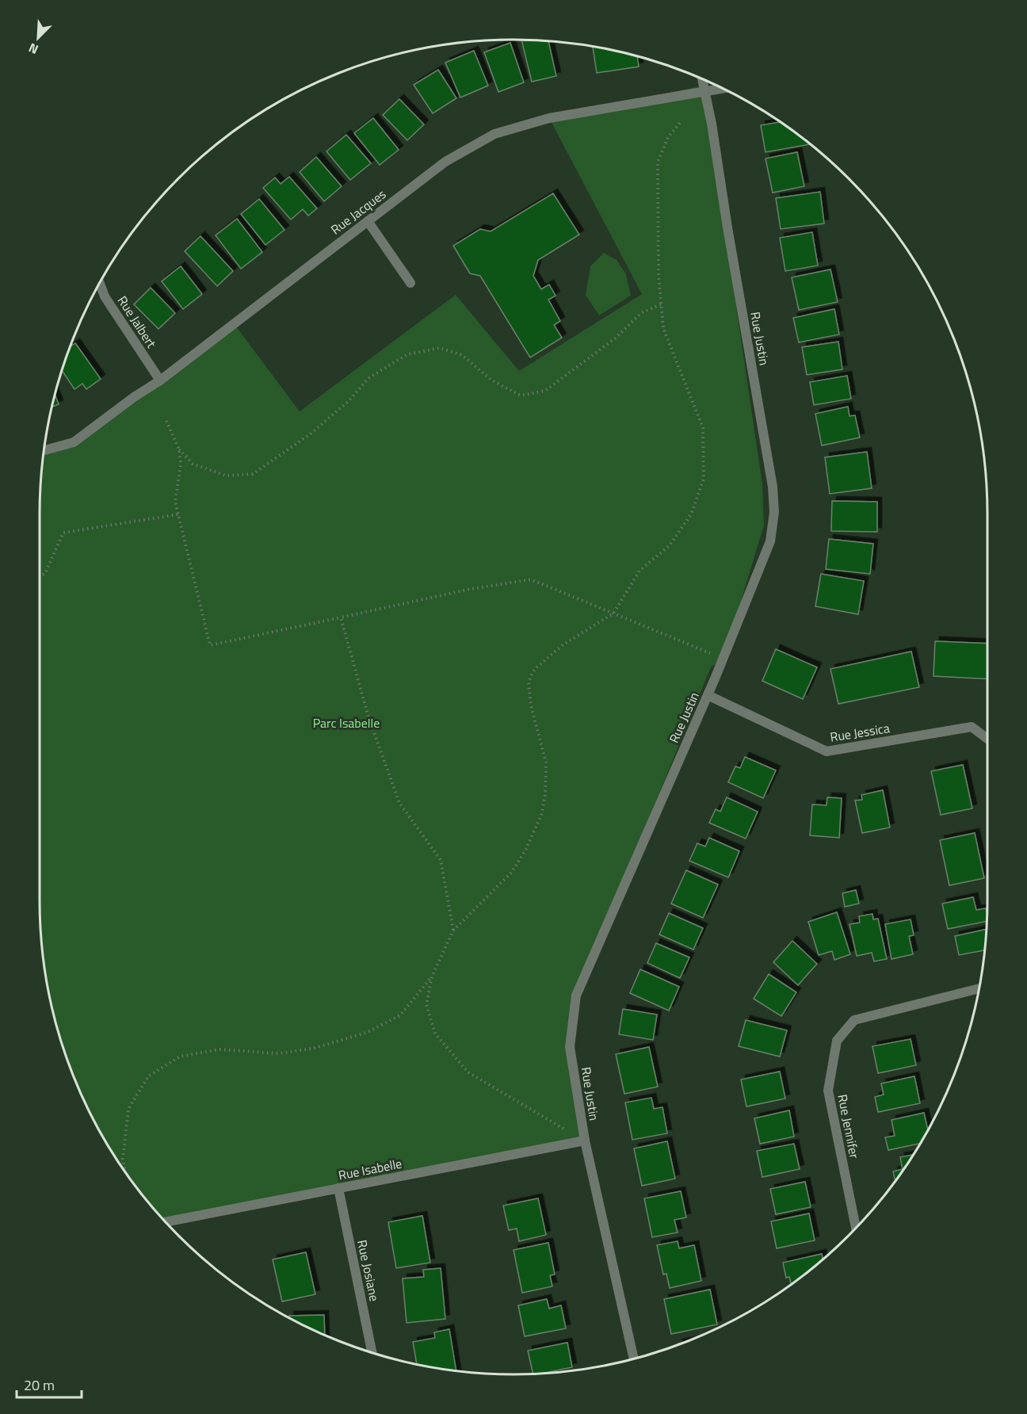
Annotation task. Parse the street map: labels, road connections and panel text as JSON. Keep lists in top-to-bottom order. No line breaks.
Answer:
{"streets":{"street":["Rue Jacques","Rue Jalbert","Rue Justin","Rue Jessica","Rue Jennifer","Rue Isabelle","Rue Josiane"]},"crossings":[["Rue Jacques","Rue Jalbert"],["Rue Jacques","Rue Justin"],["Rue Justin","Rue Jessica"],["Rue Justin","Rue Isabelle"],["Rue Isabelle","Rue Josiane"]],"parks":["Parc Isabelle"],"scale_bar":"20 m","north":"bottom left"}
